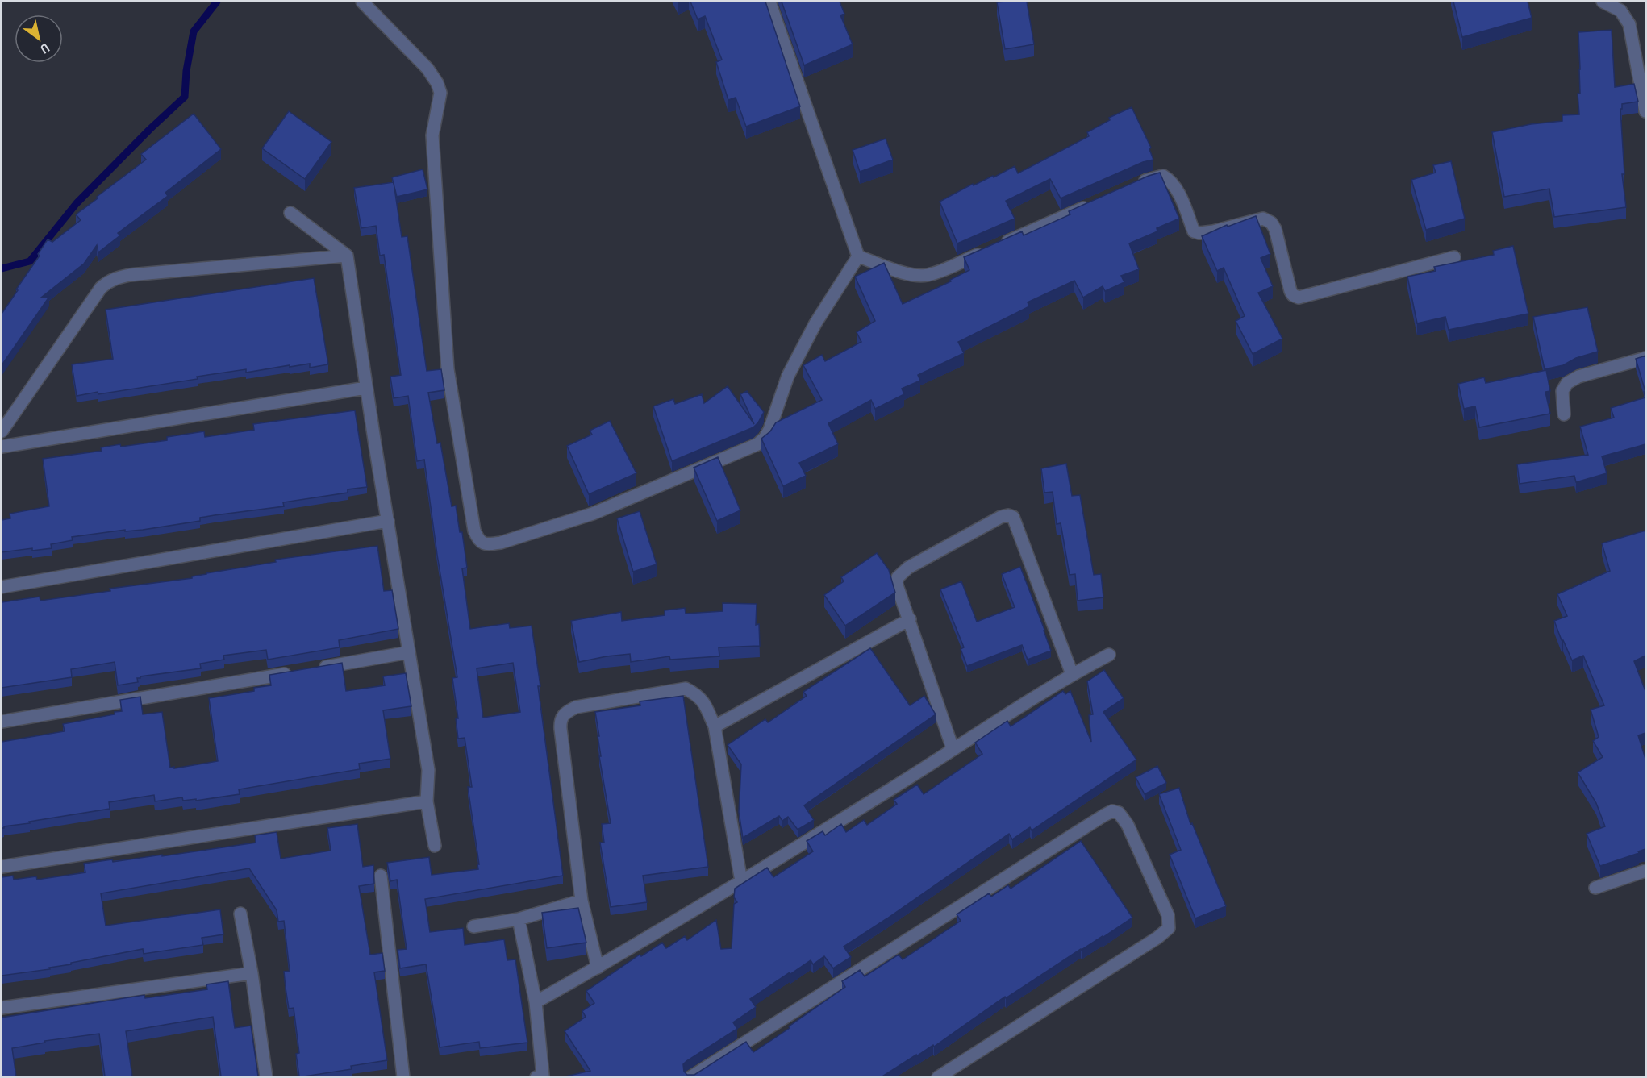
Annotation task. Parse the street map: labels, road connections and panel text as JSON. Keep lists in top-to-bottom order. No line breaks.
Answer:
{"north":"bottom right"}
